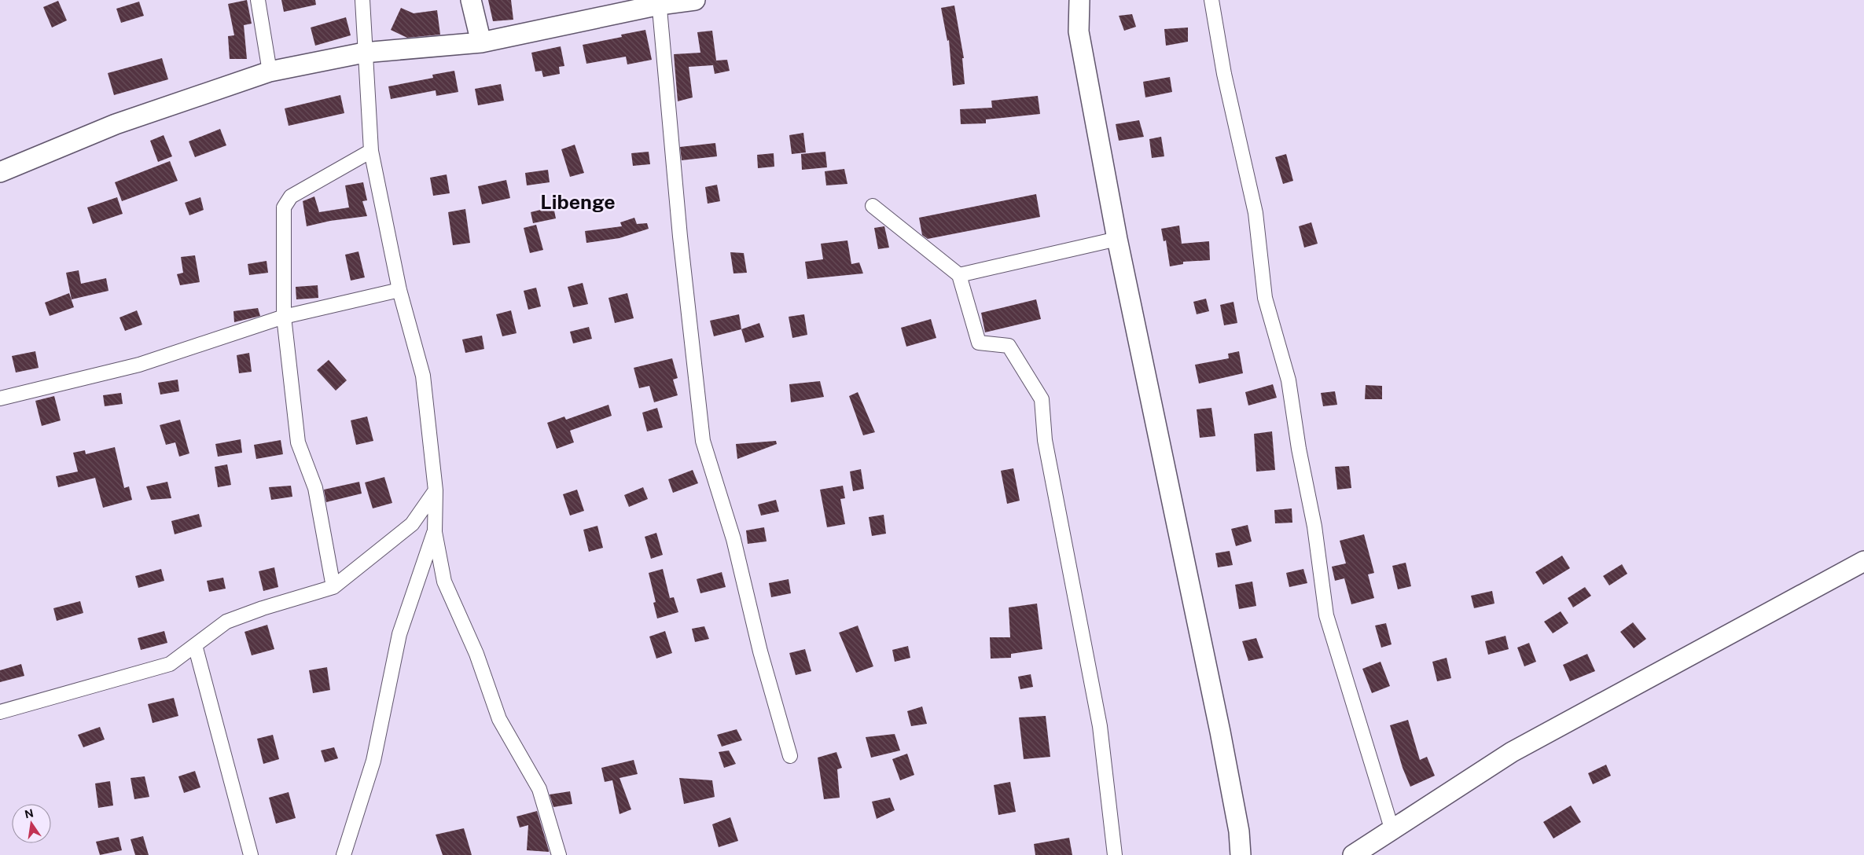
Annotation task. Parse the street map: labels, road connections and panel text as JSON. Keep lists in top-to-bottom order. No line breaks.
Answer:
{"districts":["Libenge"],"north":"top"}
